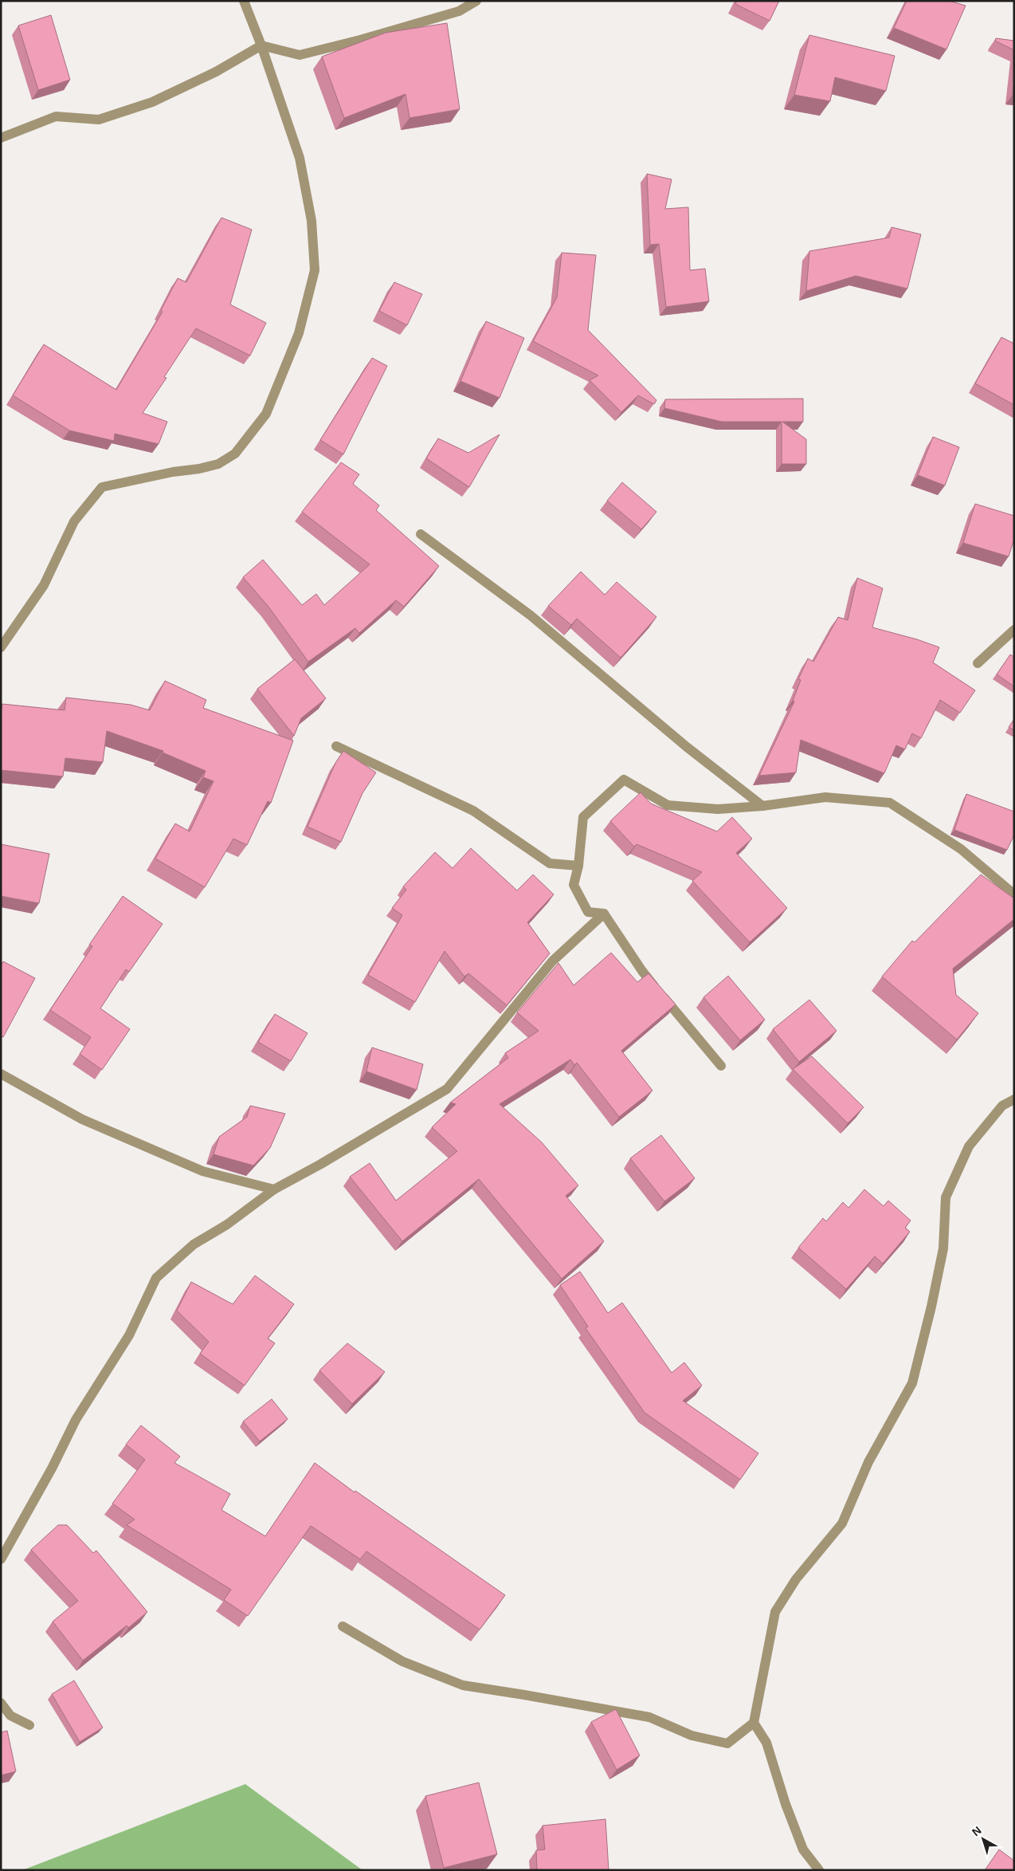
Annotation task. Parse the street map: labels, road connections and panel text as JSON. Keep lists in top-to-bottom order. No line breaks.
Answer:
{"north":"top left"}
